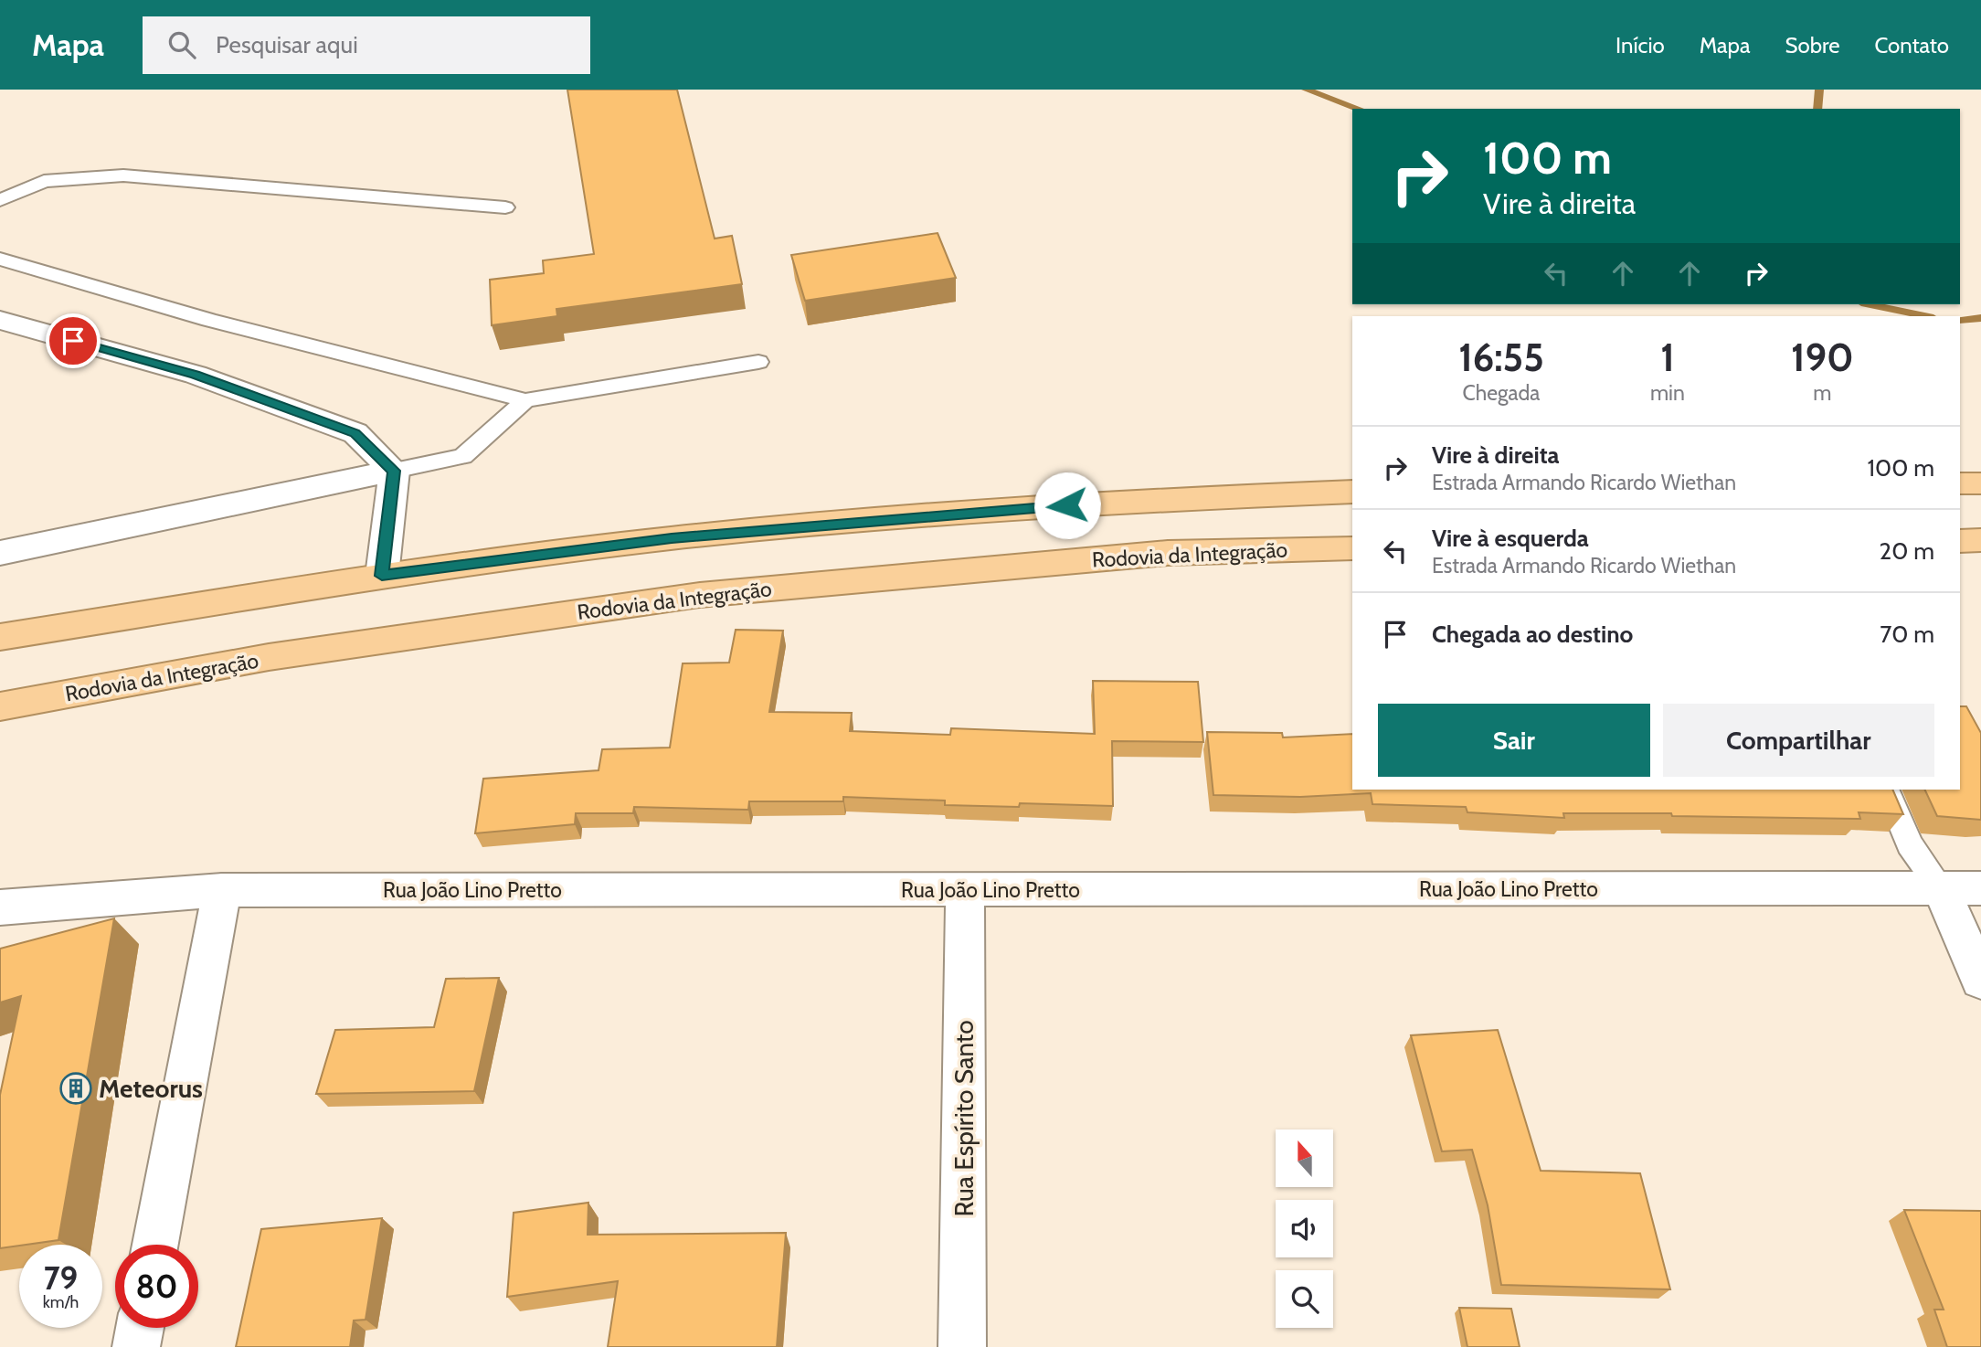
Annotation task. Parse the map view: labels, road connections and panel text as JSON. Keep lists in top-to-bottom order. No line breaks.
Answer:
{"streets":{"highway":["Rodovia da Integração"],"street":["Rua João Lino Pretto","Rua Espírito Santo"]},"crossings":[["Rua João Lino Pretto","Rua Espírito Santo"]],"places":{"building":["Meteorus"]},"north":"top","page":{"header":"Mapa","search":"Pesquisar aqui","nav":["Início","Mapa","Sobre","Contato"],"turn":["100 m","Vire à direita"],"eta":["16:55","Chegada","1","min","190","m"],"list":[{"name":"Vire à direita","note":"Estrada Armando Ricardo Wiethan","value":"100 m"},{"name":"Vire à esquerda","note":"Estrada Armando Ricardo Wiethan","value":"20 m"},{"name":"Chegada ao destino","value":"70 m"}],"buttons":["Sair","Compartilhar"],"speed":"79 km/h","limit":"80"}}
